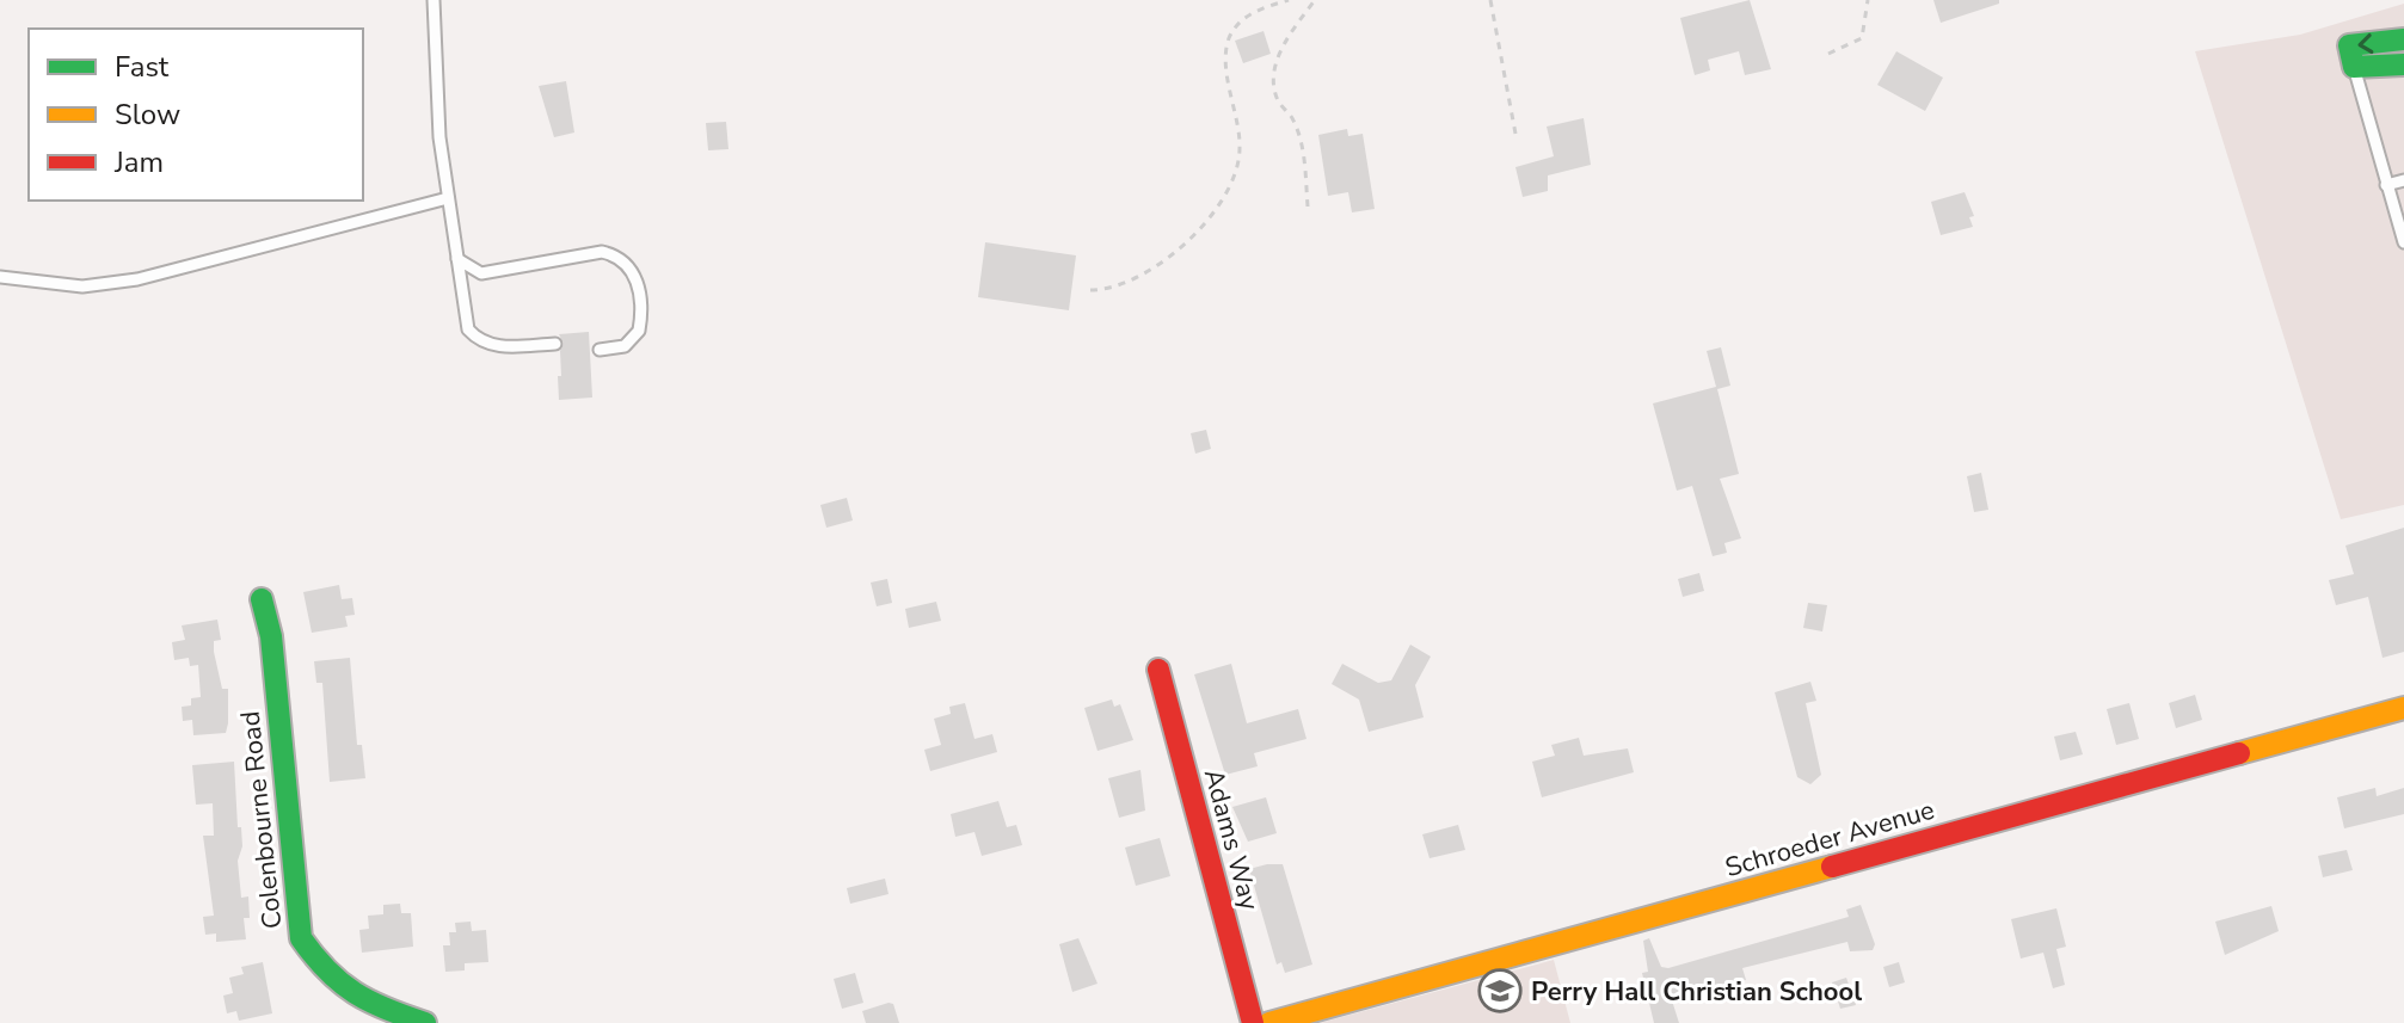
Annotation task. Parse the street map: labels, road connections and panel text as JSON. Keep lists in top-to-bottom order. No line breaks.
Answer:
{"streets":{"street":["Colenbourne Road","Schroeder Avenue","Adams Way"]},"places":{"school or university":["Perry Hall Christian School"]},"legend":["Fast","Slow","Jam"]}
